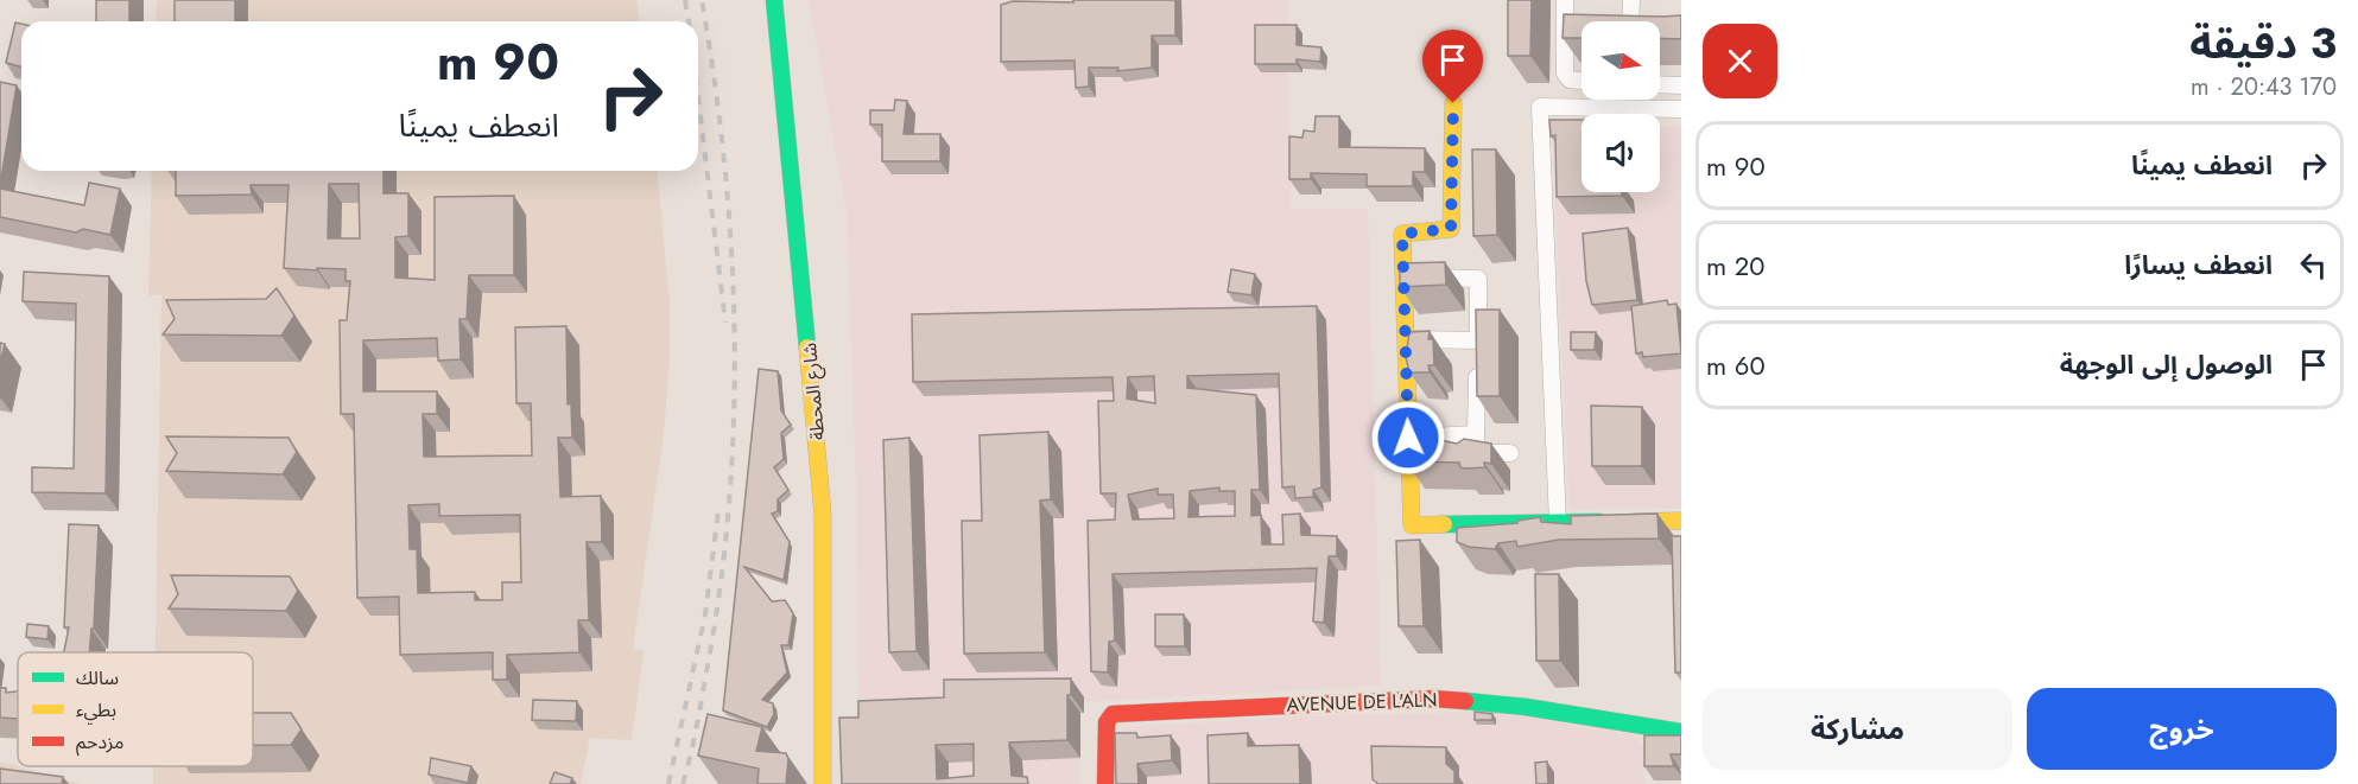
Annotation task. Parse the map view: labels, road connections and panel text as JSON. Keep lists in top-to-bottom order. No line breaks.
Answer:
{"streets":{"street":["شارع المحطة","AVENUE DE L'ALN"]},"legend":["سالك","بطيء","مزدحم"],"north":"right","page":{"heading":["3 دقيقة","170 m · 20:43"],"turn":["90 m","انعطف يمينًا"],"list":[{"name":"انعطف يمينًا","value":"90 m"},{"name":"انعطف يسارًا","value":"20 m"},{"name":"الوصول إلى الوجهة","value":"60 m"}],"buttons":["خروج","مشاركة"]}}
